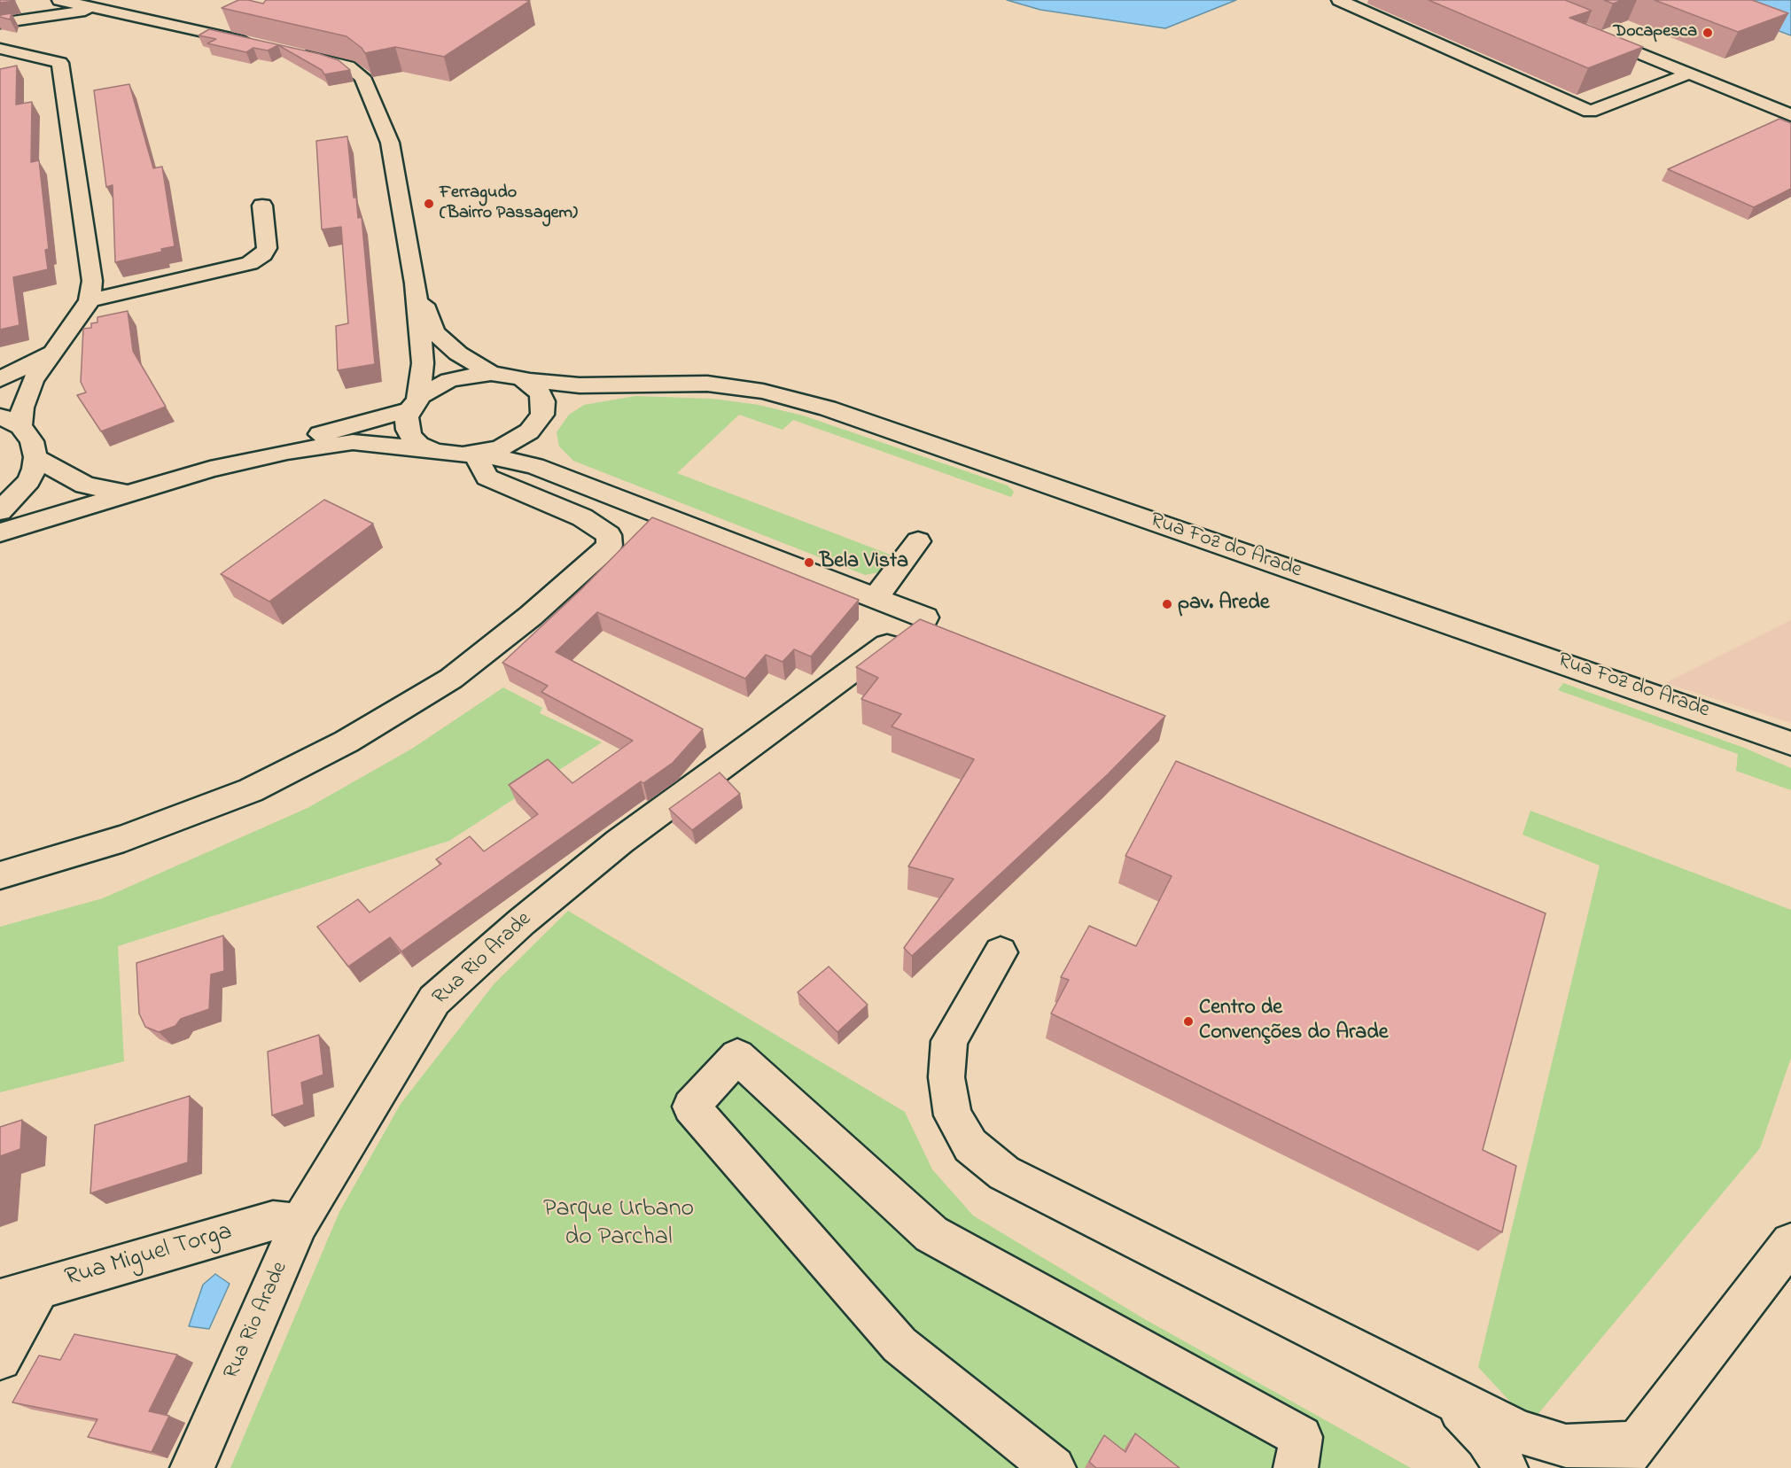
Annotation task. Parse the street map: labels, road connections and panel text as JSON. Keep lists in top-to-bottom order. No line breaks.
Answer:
{"streets":{"street":["Rua Foz do Arade","Rua Rio Arade","Rua Miguel Torga"]},"crossings":[["Rua Rio Arade","Rua Miguel Torga"]],"parks":["Parque Urbano do Parchal"],"places":["Docapesca","Ferragudo (Bairro Passagem)","Bela Vista","pav. Arede","Centro de Convenções do Arade"]}
